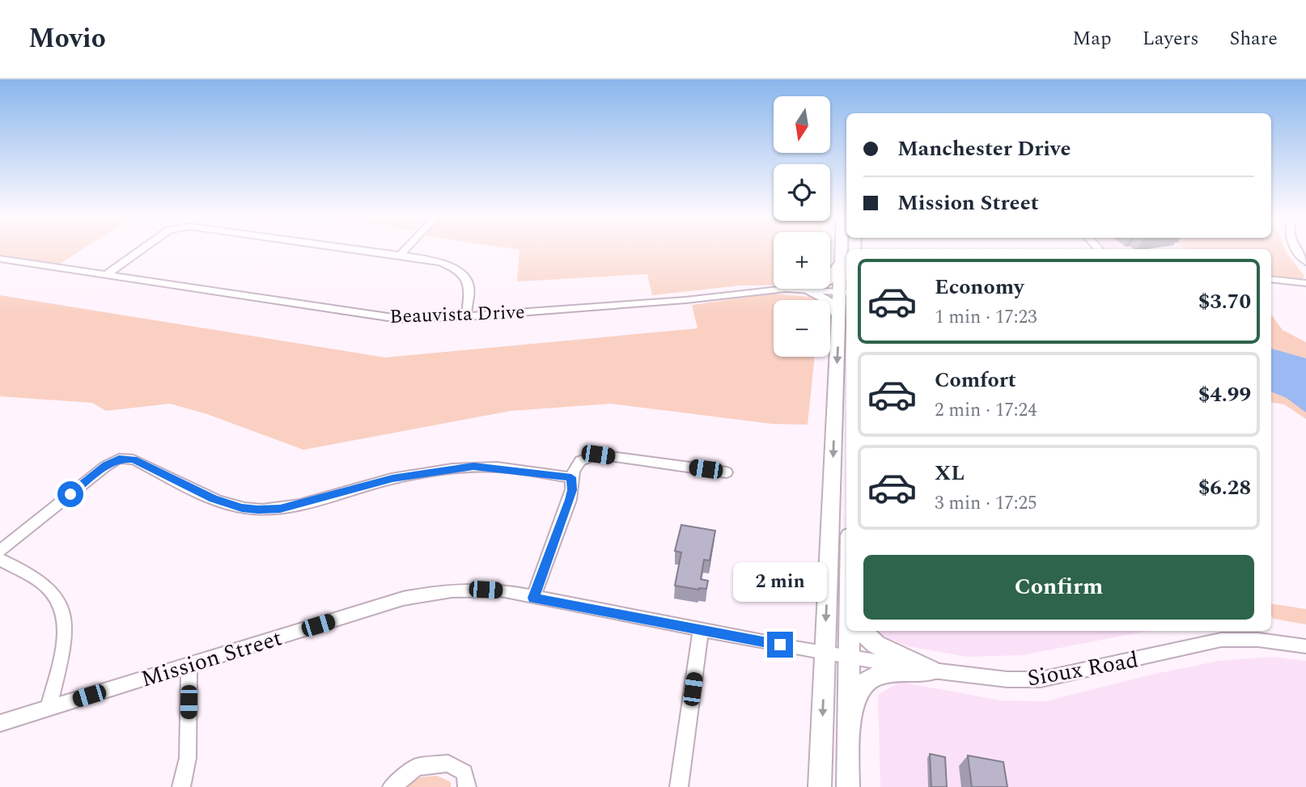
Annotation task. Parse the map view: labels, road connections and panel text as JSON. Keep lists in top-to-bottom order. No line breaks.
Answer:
{"streets":{"street":["Beauvista Drive","Mission Street","Sioux Road"]},"crossings":[["Mission Street","Sioux Road"]],"north":"bottom","page":{"header":"Movio","nav":["Map","Layers","Share"],"map_buttons":["+","−"],"banner":["Manchester Drive","Mission Street"],"list":[{"name":"Economy","note":"1 min · 17:23","value":"$3.70"},{"name":"Comfort","note":"2 min · 17:24","value":"$4.99"},{"name":"XL","note":"3 min · 17:25","value":"$6.28"}],"buttons":"Confirm","bubble":"2 min"}}
